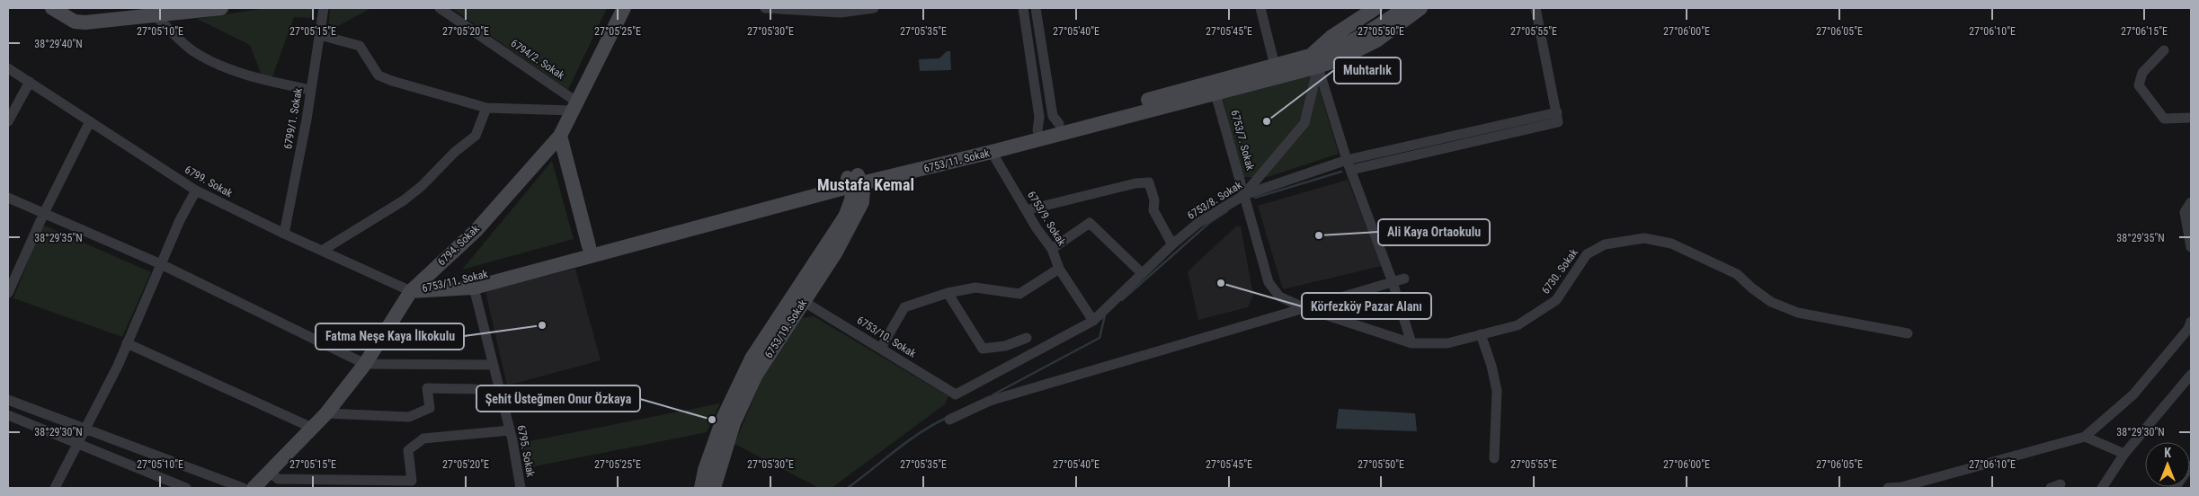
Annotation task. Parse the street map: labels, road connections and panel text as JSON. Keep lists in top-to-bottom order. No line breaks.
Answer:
{"streets":{"street":["6794/2. Sokak","6799/1. Sokak","6753/7. Sokak","6753/11. Sokak","6799. Sokak","6753/8. Sokak","6753/9. Sokak","6794. Sokak","6730. Sokak","6753/19. Sokak","6753/10. Sokak","6795. Sokak"]},"crossings":[["6794/2. Sokak","6794. Sokak"],["6799/1. Sokak","6799. Sokak"],["6753/7. Sokak","6753/11. Sokak"],["6753/7. Sokak","6753/8. Sokak"],["6753/7. Sokak","6730. Sokak"],["6753/11. Sokak","6799. Sokak"],["6753/11. Sokak","6753/9. Sokak"],["6753/11. Sokak","6794. Sokak"],["6753/11. Sokak","6753/19. Sokak"],["6753/11. Sokak","6795. Sokak"],["6799. Sokak","6794. Sokak"],["6753/8. Sokak","6753/9. Sokak"],["6753/8. Sokak","6730. Sokak"],["6753/8. Sokak","6753/10. Sokak"],["6753/19. Sokak","6753/10. Sokak"]],"districts":["Mustafa Kemal"],"places":["Muhtarlık","Ali Kaya Ortaokulu","Körfezköy Pazar Alanı","Fatma Neşe Kaya İlkokulu","Şehit Üsteğmen Onur Özkaya"],"north":"top","coordinates":["27°05'10\"E","27°05'15\"E","27°05'20\"E","27°05'25\"E","27°05'30\"E","27°05'35\"E","27°05'40\"E","27°05'45\"E","27°05'50\"E","27°05'55\"E","27°06'00\"E","27°06'05\"E","27°06'10\"E","27°06'15\"E","38°29'40\"N","38°29'35\"N","38°29'30\"N"]}
